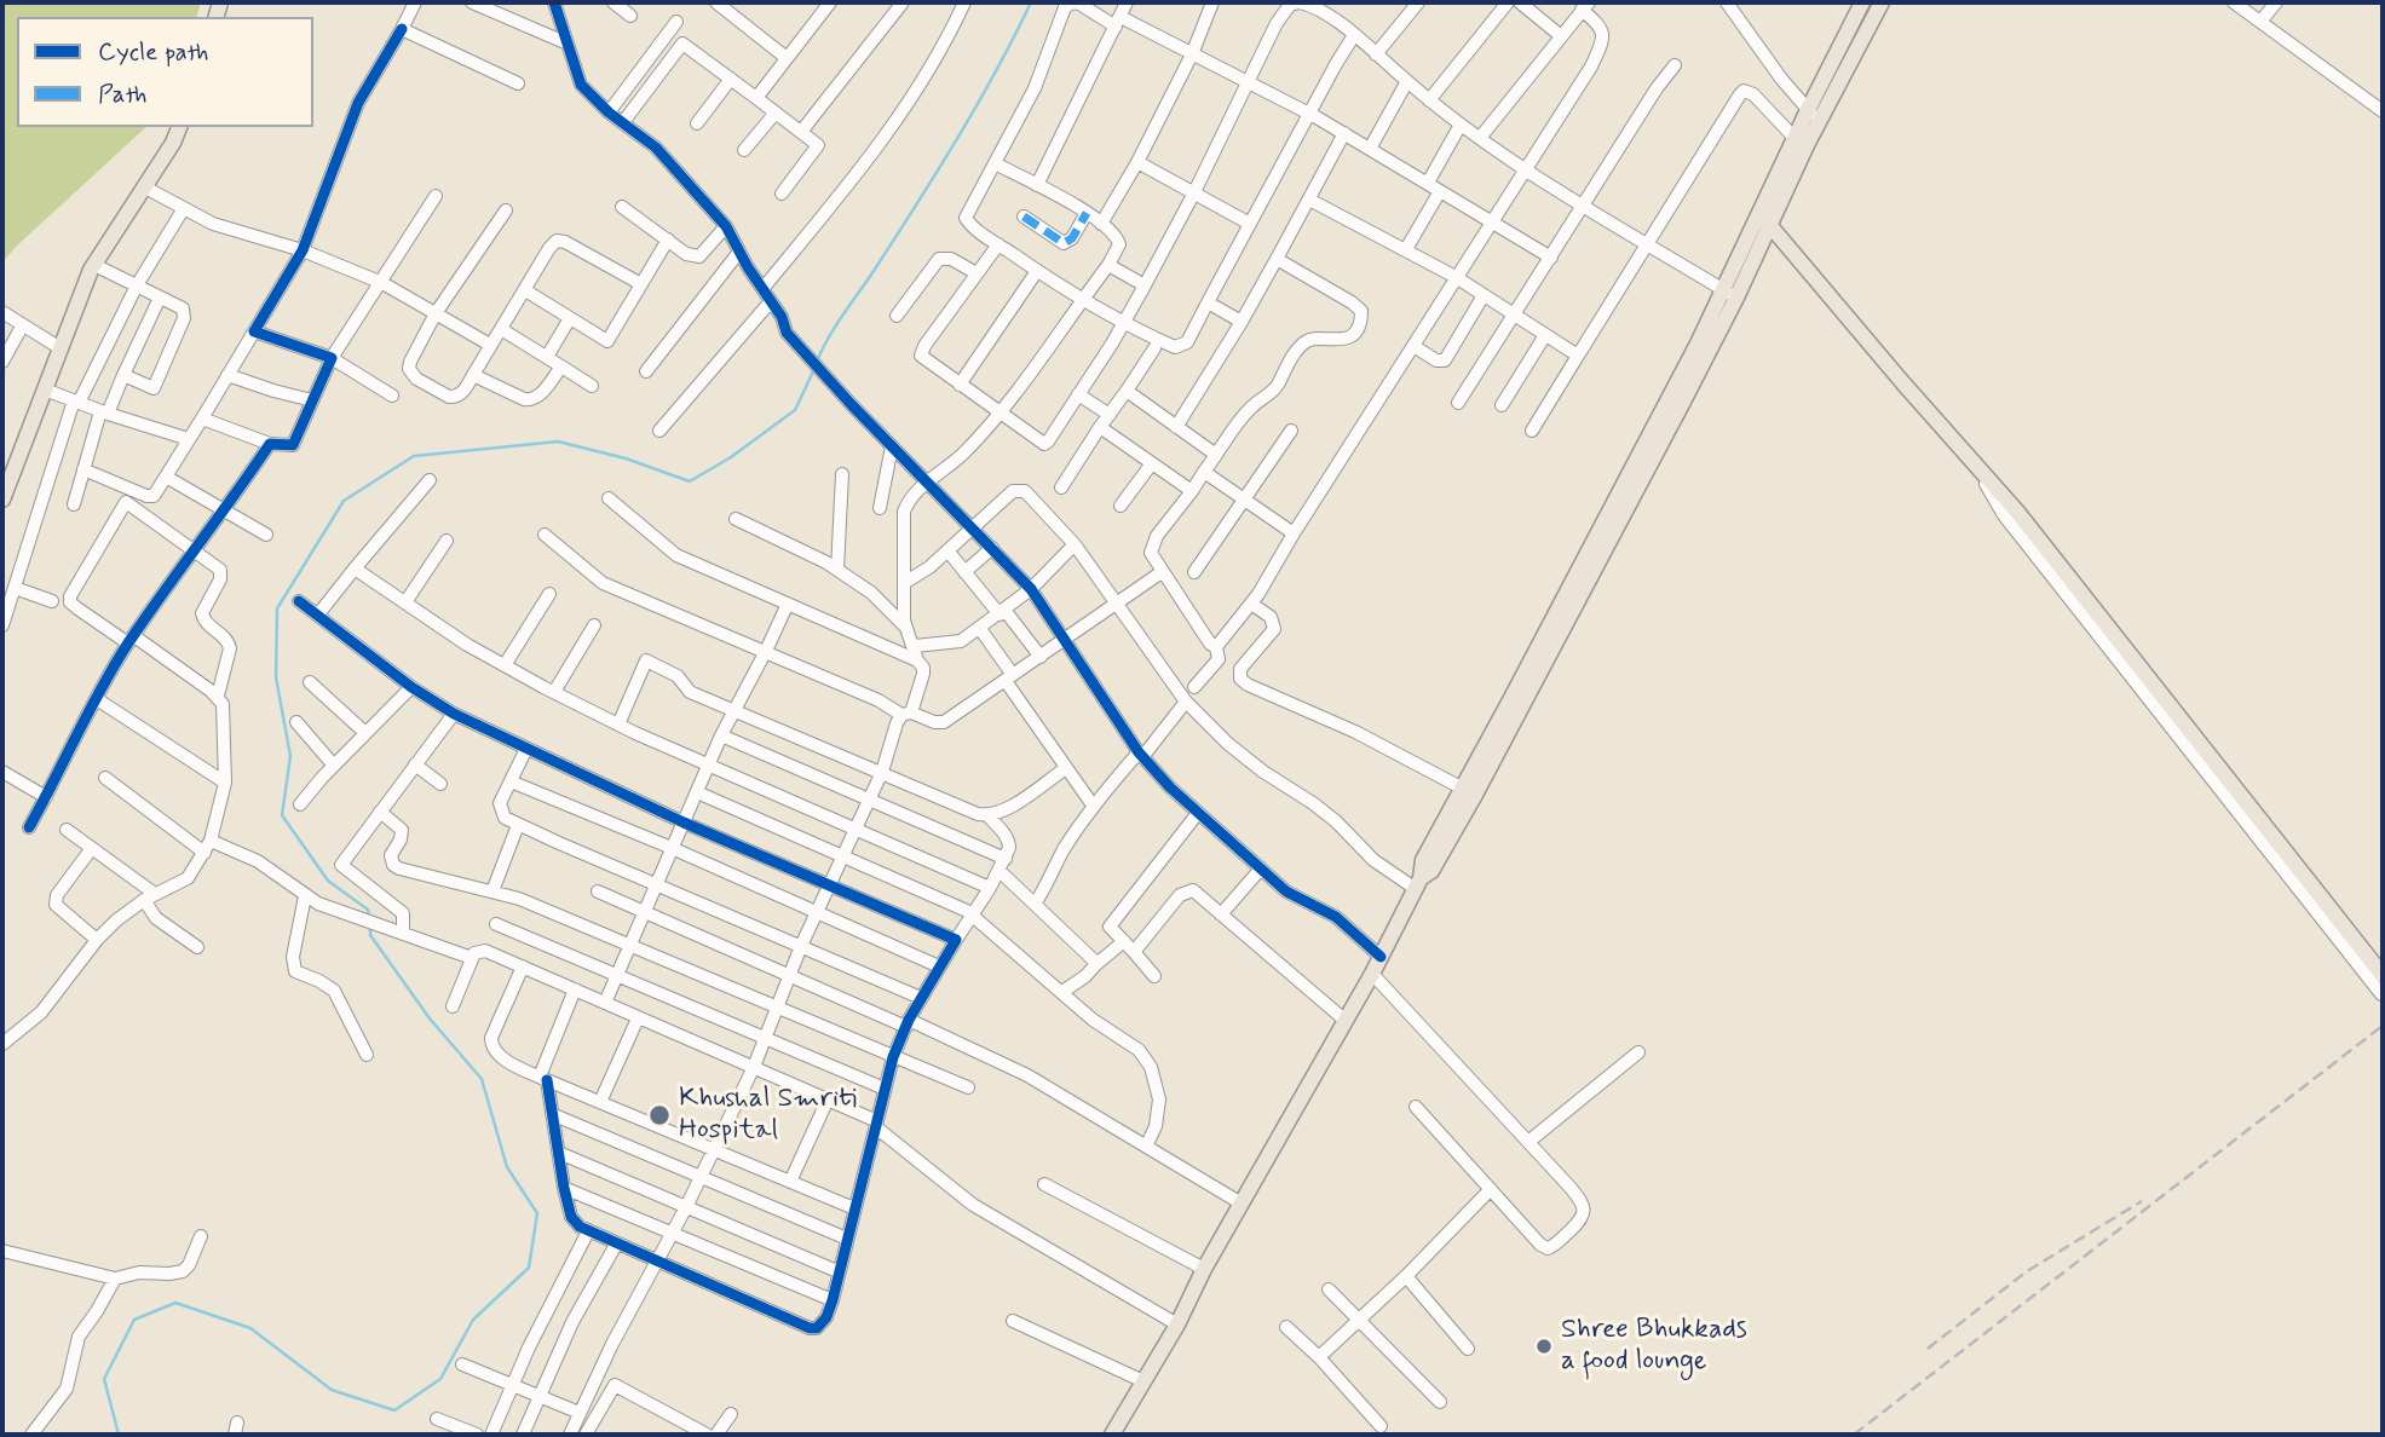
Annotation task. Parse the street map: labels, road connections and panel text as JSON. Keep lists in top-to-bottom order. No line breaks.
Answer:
{"places":["Khushal Smriti Hospital","Shree Bhukkads a food lounge"],"legend":["Cycle path","Path"]}
